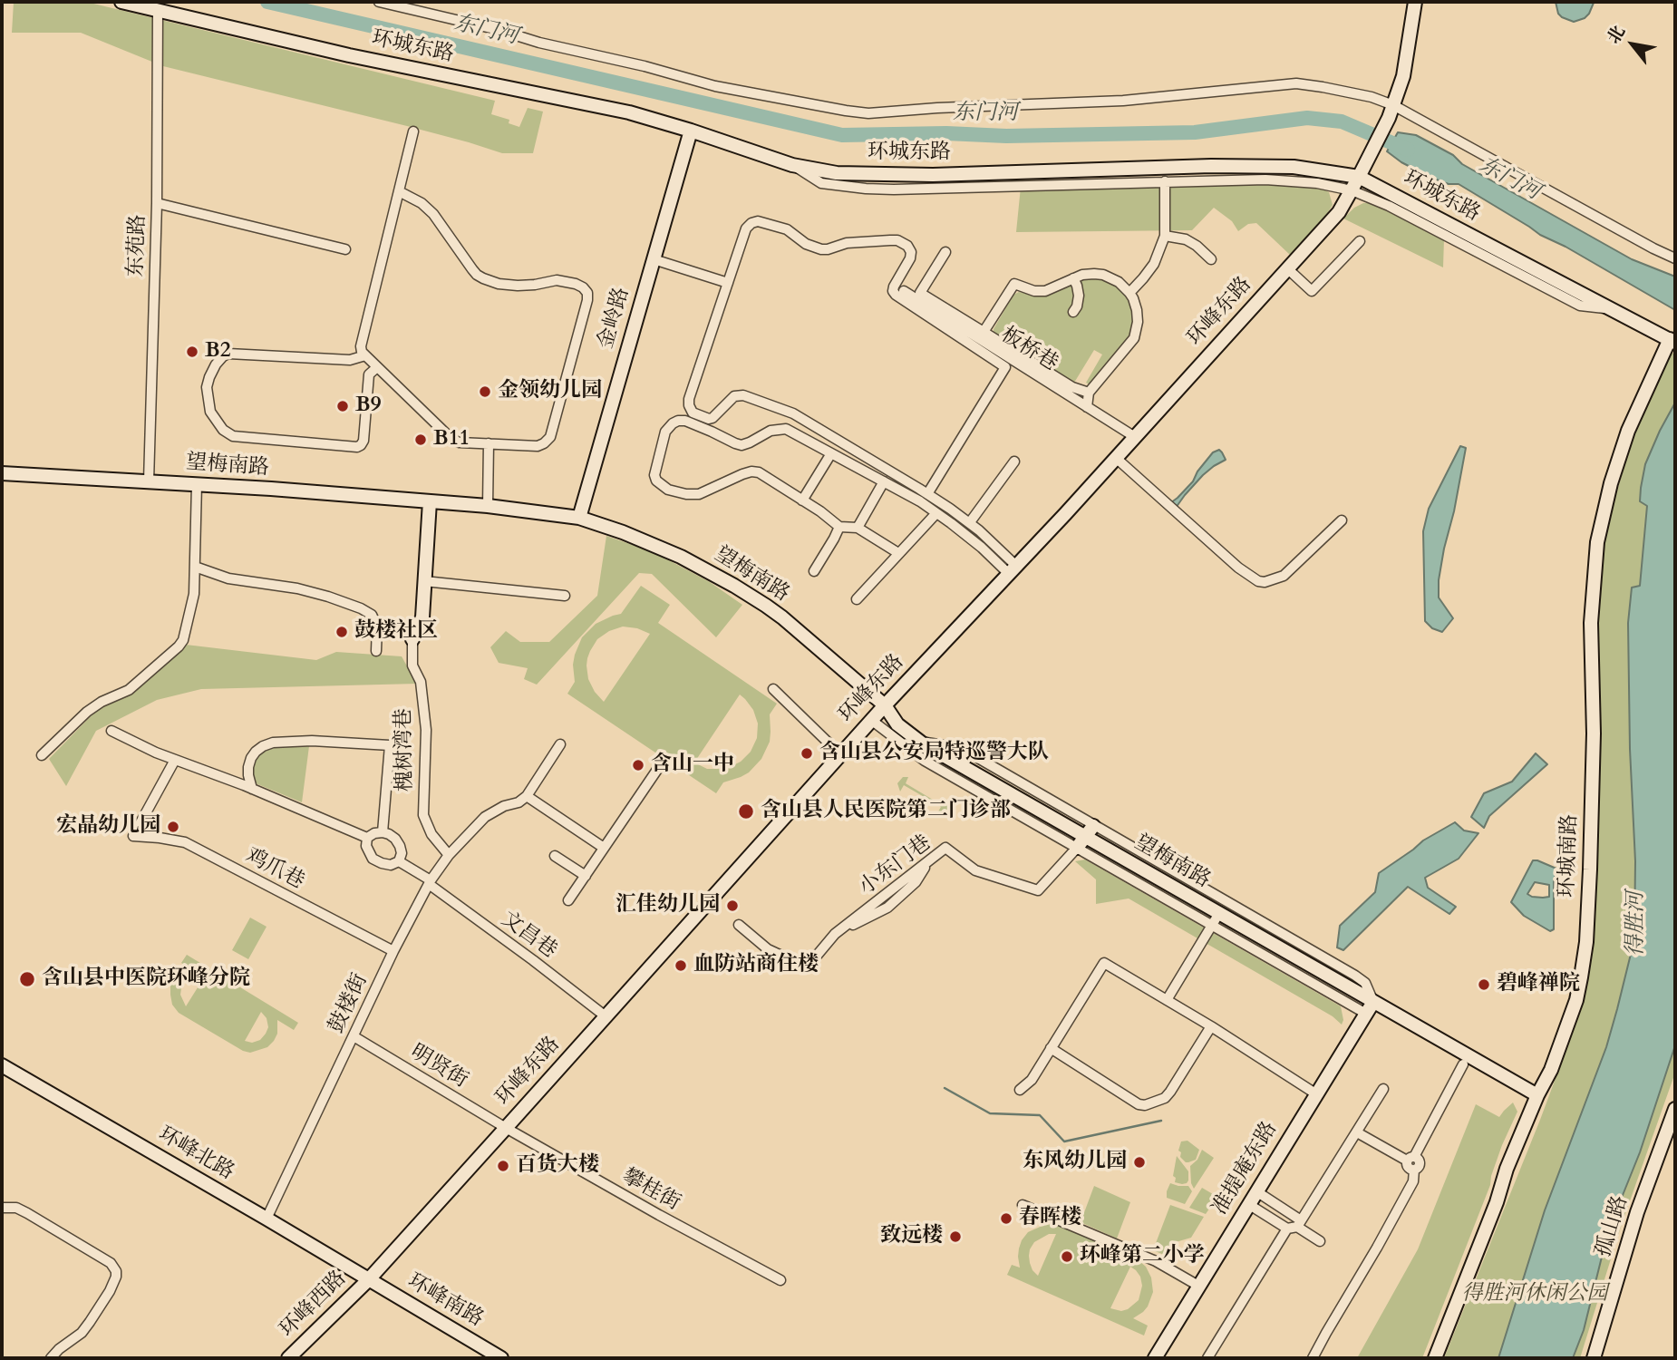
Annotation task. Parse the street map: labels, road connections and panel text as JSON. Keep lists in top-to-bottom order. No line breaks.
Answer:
{"streets":{"main road":["环城东路","环峰东路","金岭路","望梅南路","环城南路","环峰北路","准提庵东路","孤山路","环峰南路","环峰西路"],"street":["东苑路","板桥巷","槐树湾巷","小东门巷","鸡爪巷","文昌巷","鼓楼街","明贤街","攀桂街"]},"crossings":[["环城东路","东苑路"],["环城东路","环峰东路"],["环城东路","金岭路"],["环城东路","环城南路"],["东苑路","望梅南路"],["环峰东路","板桥巷"],["环峰东路","望梅南路"],["环峰东路","文昌巷"],["环峰东路","明贤街"],["环峰东路","环峰北路"],["环峰东路","攀桂街"],["环峰东路","环峰南路"],["环峰东路","环峰西路"],["金岭路","望梅南路"],["望梅南路","环城南路"],["望梅南路","准提庵东路"],["槐树湾巷","鼓楼街"],["鸡爪巷","鼓楼街"],["文昌巷","鼓楼街"],["鼓楼街","明贤街"],["鼓楼街","环峰北路"],["明贤街","攀桂街"],["环峰北路","环峰南路"],["环峰北路","环峰西路"],["环峰南路","环峰西路"]],"water":["东门河","得胜河"],"parks":["得胜河休闲公园"],"places":["B2","金领幼儿园","B9","B11","鼓楼社区","含山县公安局特巡警大队","含山一中","含山县人民医院第二门诊部","宏晶幼儿园","汇佳幼儿园","血防站商住楼","含山县中医院环峰分院","碧峰禅院","东风幼儿园","百货大楼","春晖楼","致远楼","环峰第二小学"],"north":"top left"}
